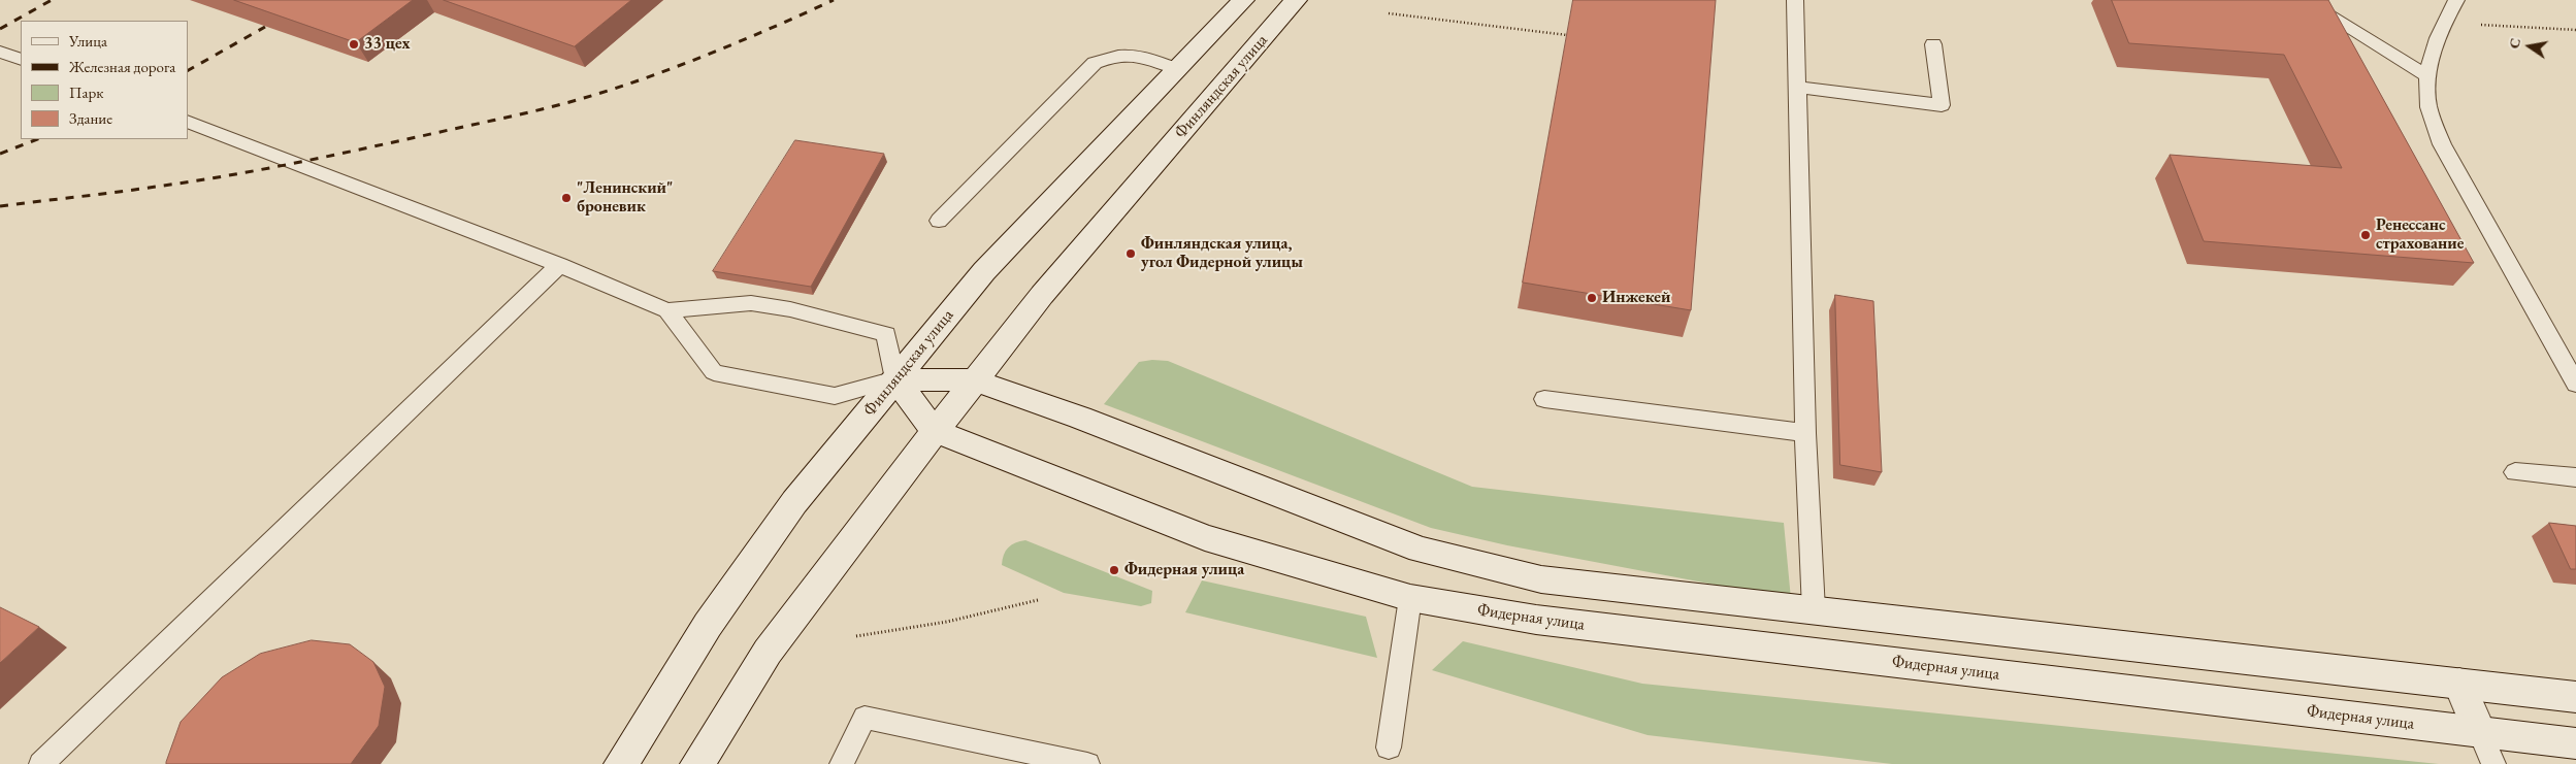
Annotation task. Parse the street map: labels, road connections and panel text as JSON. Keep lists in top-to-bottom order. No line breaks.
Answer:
{"streets":{"street":["Финляндская улица","Фидерная улица"]},"crossings":[["Финляндская улица","Фидерная улица"]],"places":["33 цех","\"Ленинский\" броневик","Ренессанс страхование","Финляндская улица, угол Фидерной улицы","Инжекей","Фидерная улица"],"legend":["Улица","Железная дорога","Парк","Здание"],"north":"left"}
